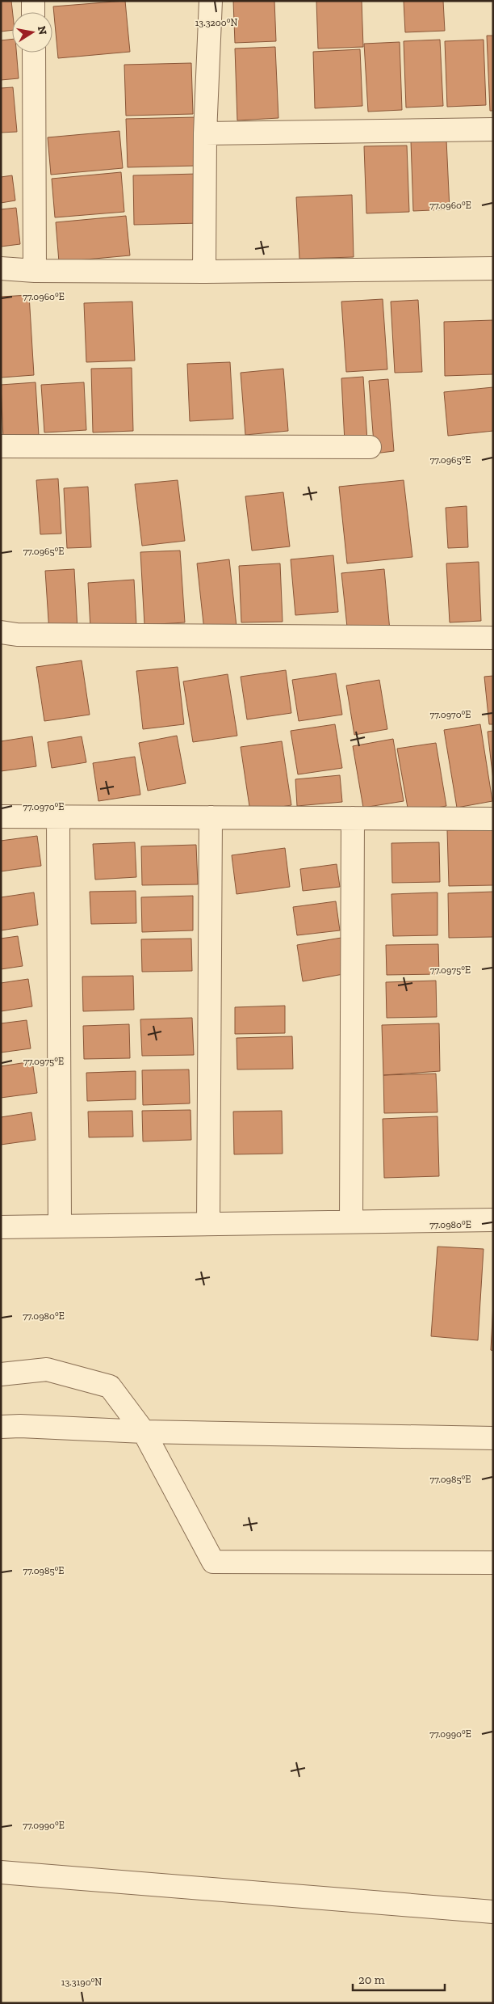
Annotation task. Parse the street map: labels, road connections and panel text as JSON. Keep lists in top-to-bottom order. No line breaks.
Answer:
{"scale_bar":"20 m","north":"right","coordinates":["13.3200°N","77.0960°E","77.0965°E","77.0970°E","77.0975°E","77.0980°E","77.0985°E","77.0990°E","13.3190°N"]}
